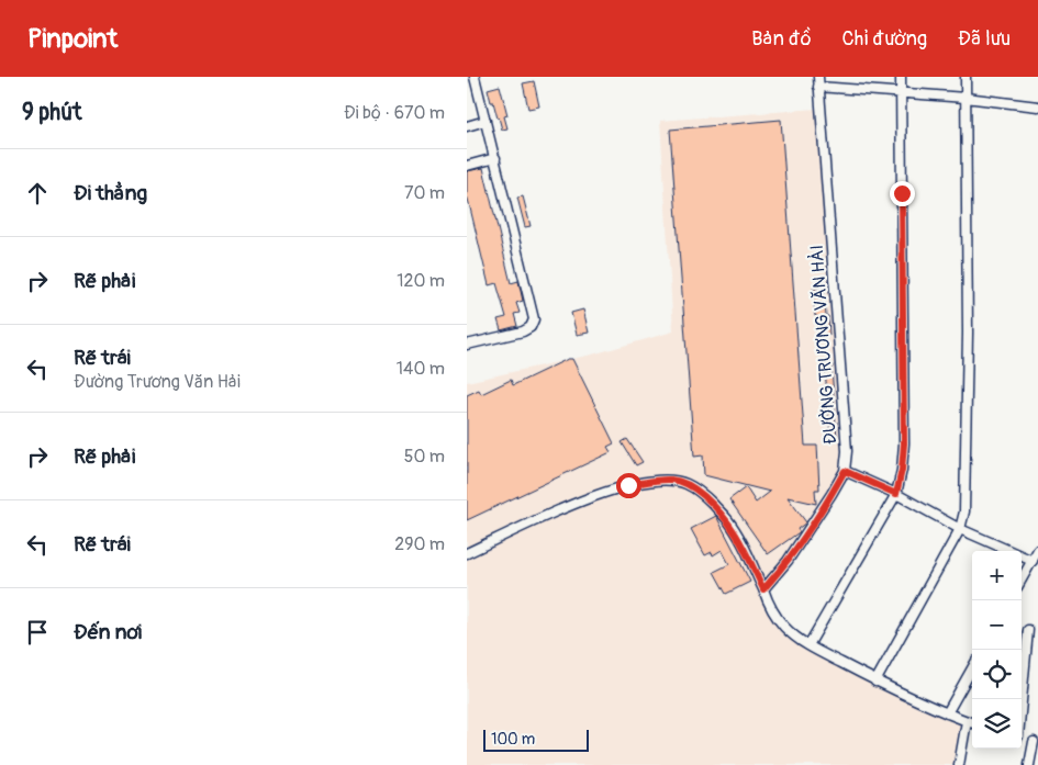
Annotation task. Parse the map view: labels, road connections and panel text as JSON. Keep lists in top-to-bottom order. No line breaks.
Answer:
{"streets":{"street":["ĐƯỜNG TRƯƠNG VĂN HẢI"]},"scale_bar":"100 m","page":{"header":"Pinpoint","nav":["Bản đồ","Chỉ đường","Đã lưu"],"heading":["9 phút","Đi bộ · 670 m"],"list":[["Đi thẳng","70 m"],["Rẽ phải","120 m"],["Rẽ trái","Đường Trương Văn Hải","140 m"],["Rẽ phải","50 m"],["Rẽ trái","290 m"],"Đến nơi"],"map_buttons":["+","−"],"scale":"100 m"}}
